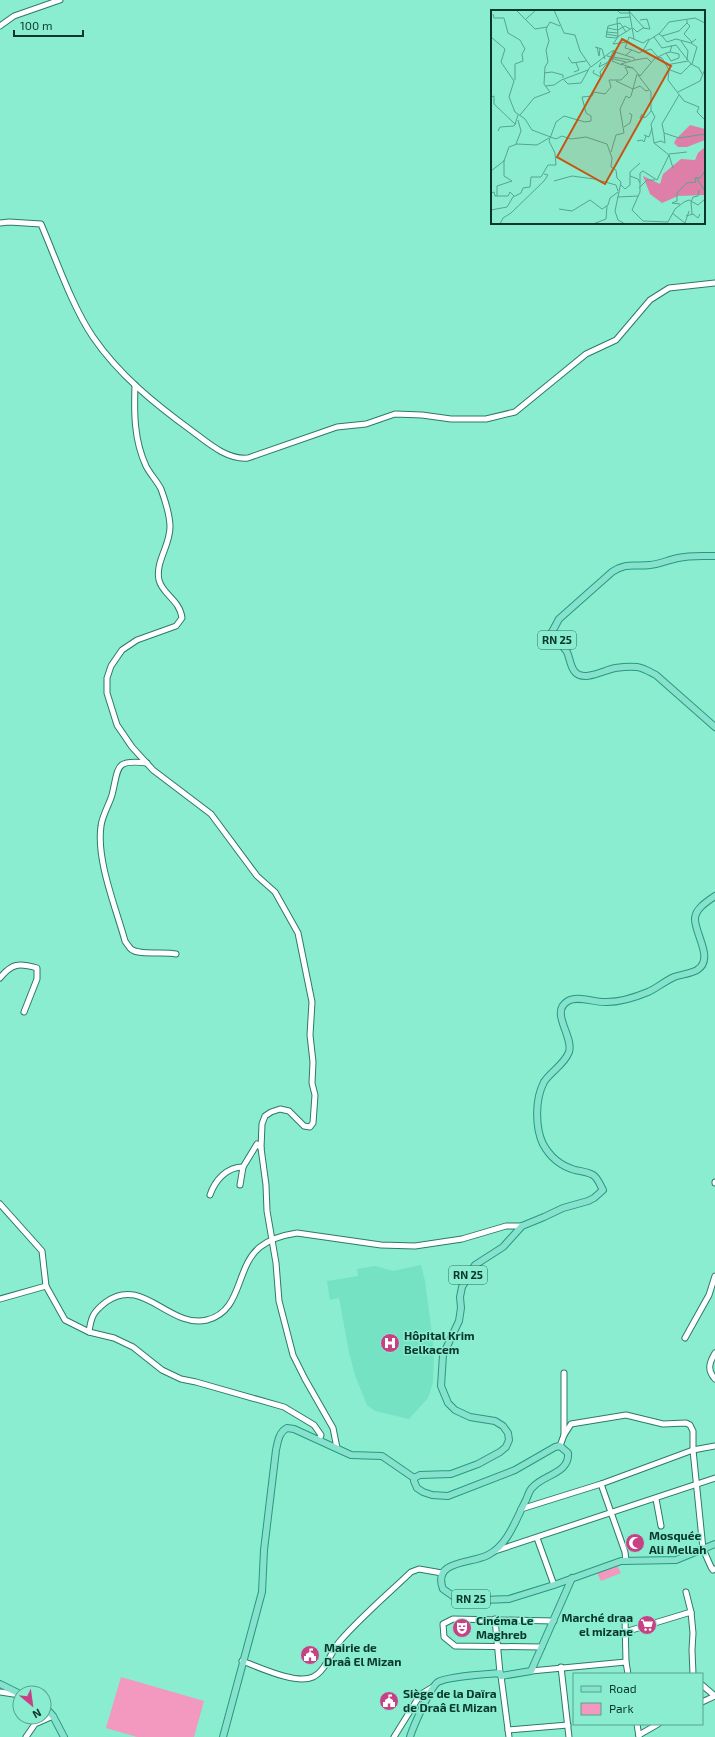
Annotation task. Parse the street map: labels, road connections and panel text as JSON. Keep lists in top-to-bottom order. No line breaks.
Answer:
{"streets":{"main road":["RN 25"]},"places":{"hospital":["Hôpital Krim Belkacem"],"mosque":["Mosquée Ali Mellah"],"supermarket":["Marché draa el mizane"],"theatre":["Cinéma Le Maghreb"],"public building":["Mairie de Draâ El Mizan","Siège de la Daïra de Draâ El Mizan"]},"legend":["Road","Park"],"scale_bar":"100 m","north":"bottom right"}
